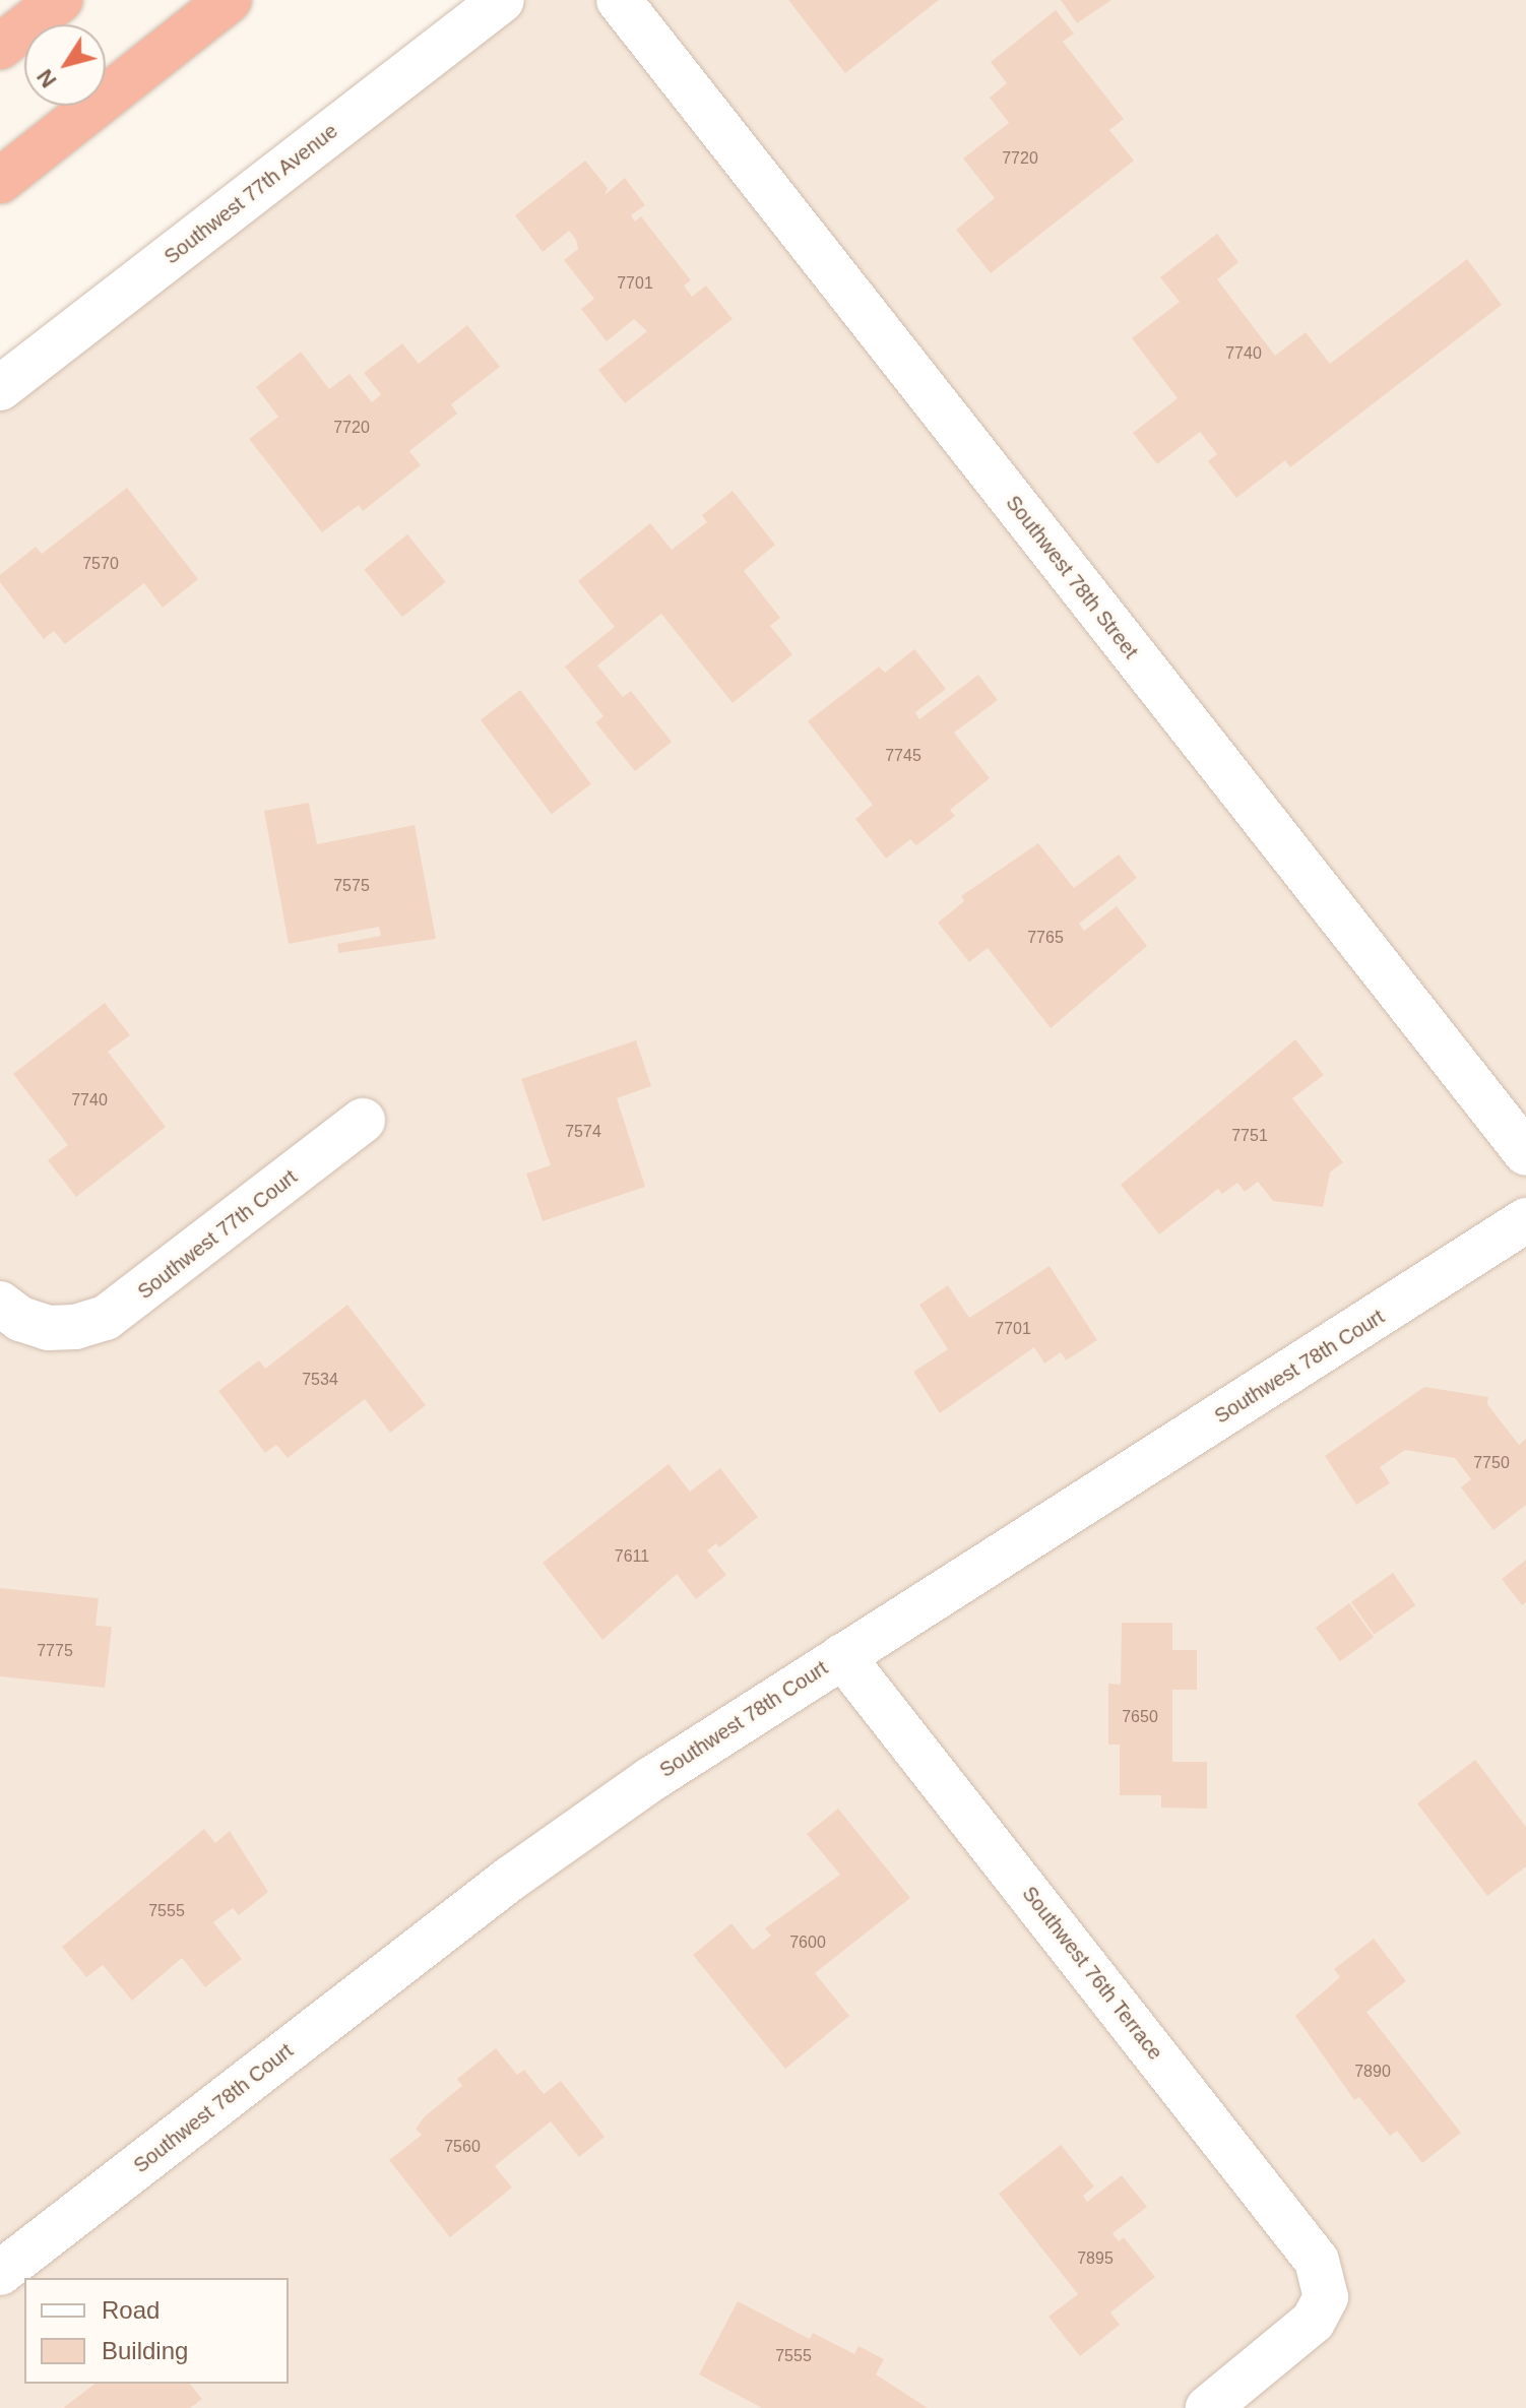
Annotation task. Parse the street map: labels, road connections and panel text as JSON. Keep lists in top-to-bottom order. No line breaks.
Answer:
{"streets":{"street":["Southwest 77th Avenue","Southwest 78th Street","Southwest 77th Court","Southwest 78th Court","Southwest 76th Terrace"]},"crossings":[["Southwest 78th Court","Southwest 76th Terrace"]],"house_numbers":["7720","7701","7740","7720","7570","7745","7575","7765","7740","7574","7751","7701","7534","7750","7611","7775","7650","7555","7600","7890","7560","7895","7555"],"legend":["Road","Building"],"north":"bottom left"}
